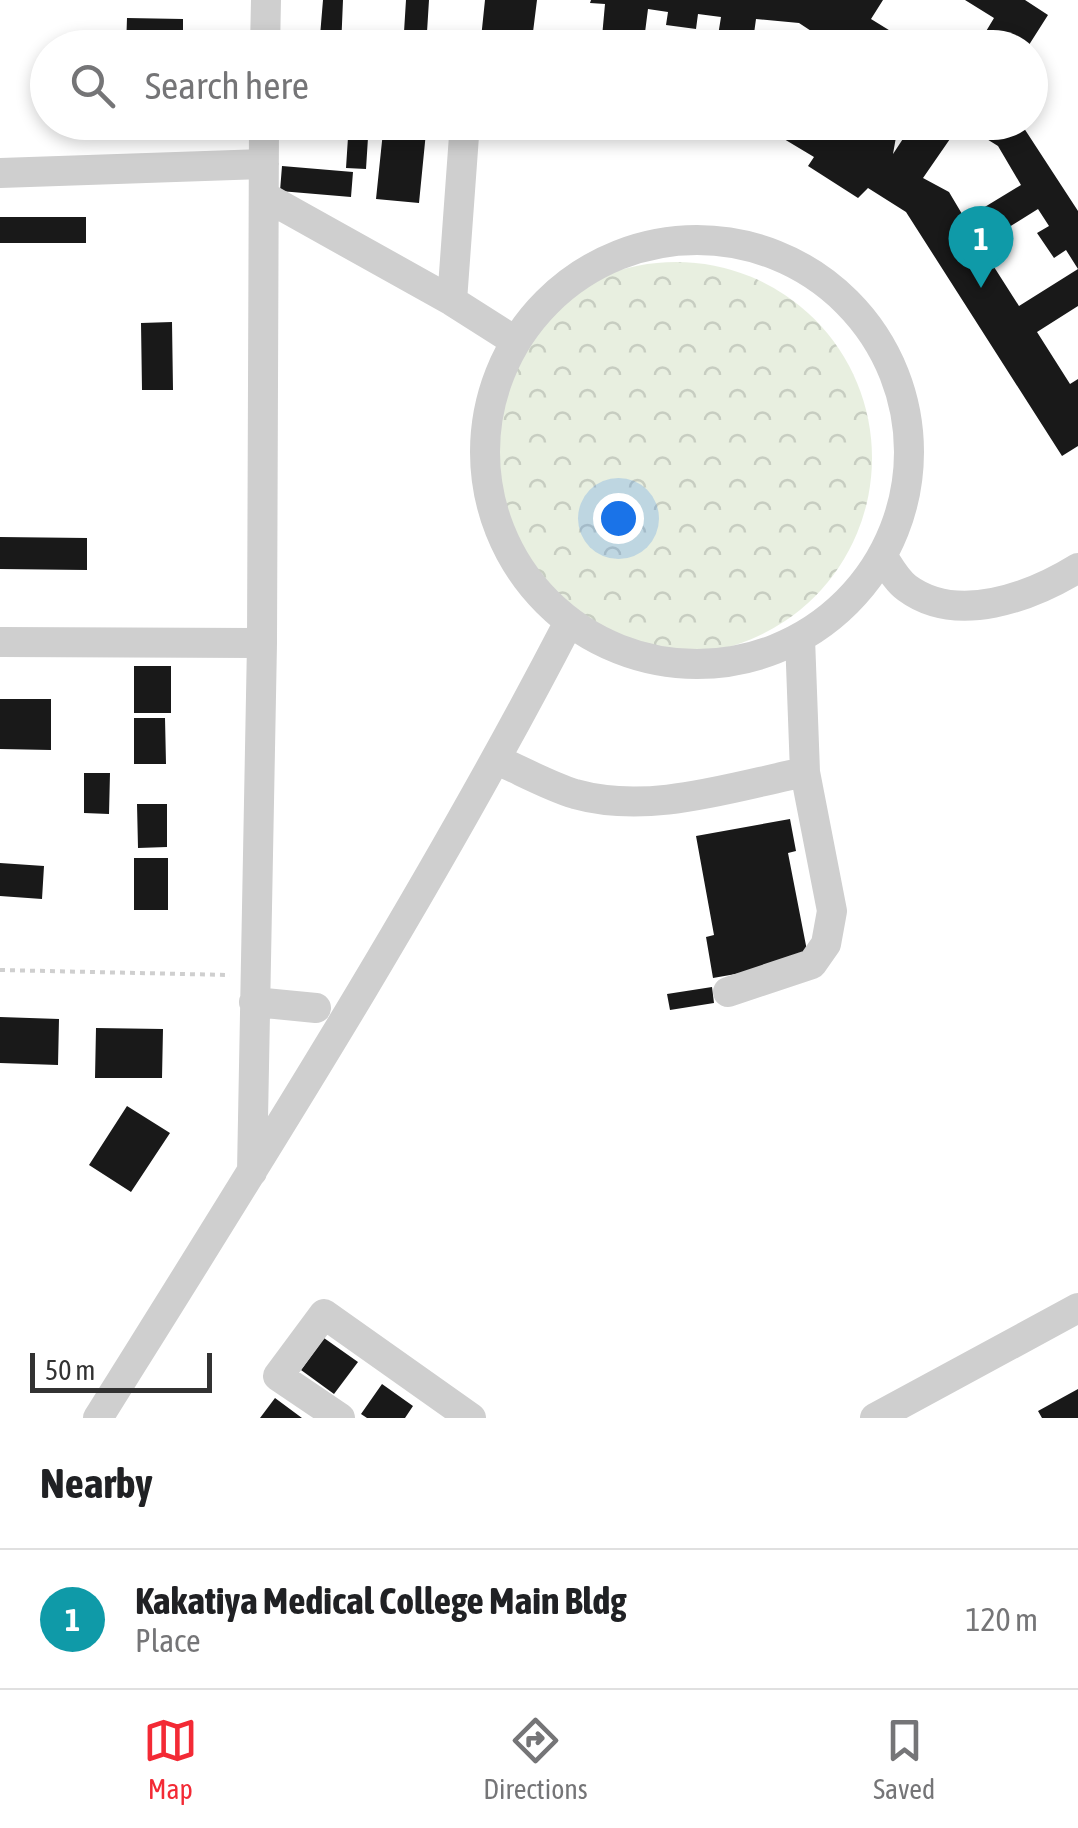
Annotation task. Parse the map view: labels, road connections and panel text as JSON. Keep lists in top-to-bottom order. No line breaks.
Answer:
{"scale_bar":"50 m","page":{"search":"Search here","pins":"1","scale":"50 m","heading":"Nearby","list":[{"mark":"1","name":"Kakatiya Medical College Main Bldg","note":"Place","value":"120 m"}],"nav":["Map","Directions","Saved"]}}
